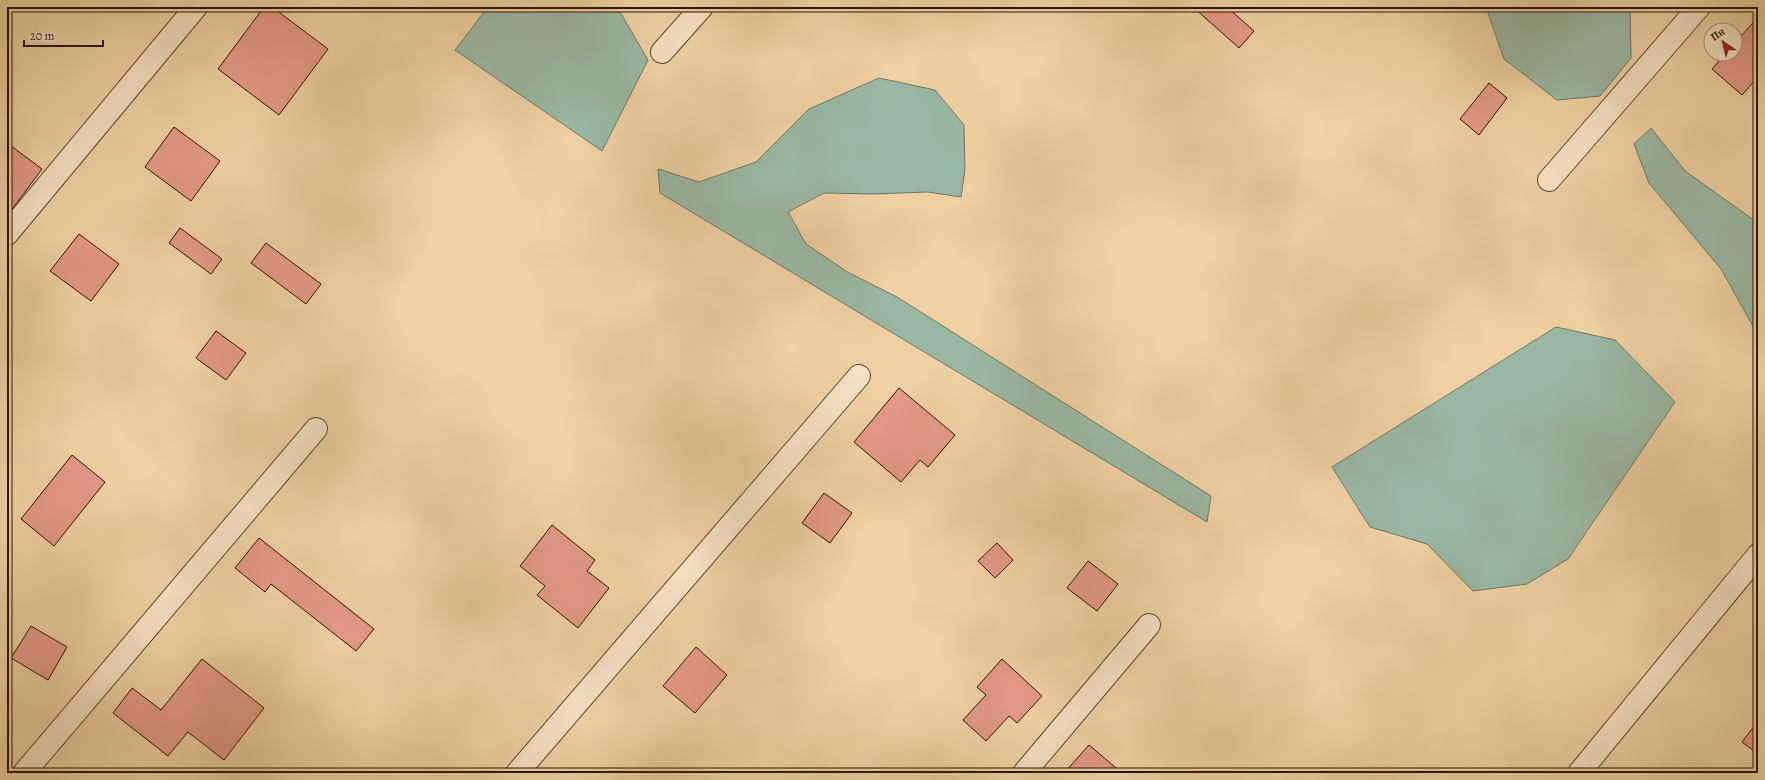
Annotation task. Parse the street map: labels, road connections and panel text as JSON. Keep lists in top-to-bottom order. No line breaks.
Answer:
{"scale_bar":"20 m","north":"top left"}
